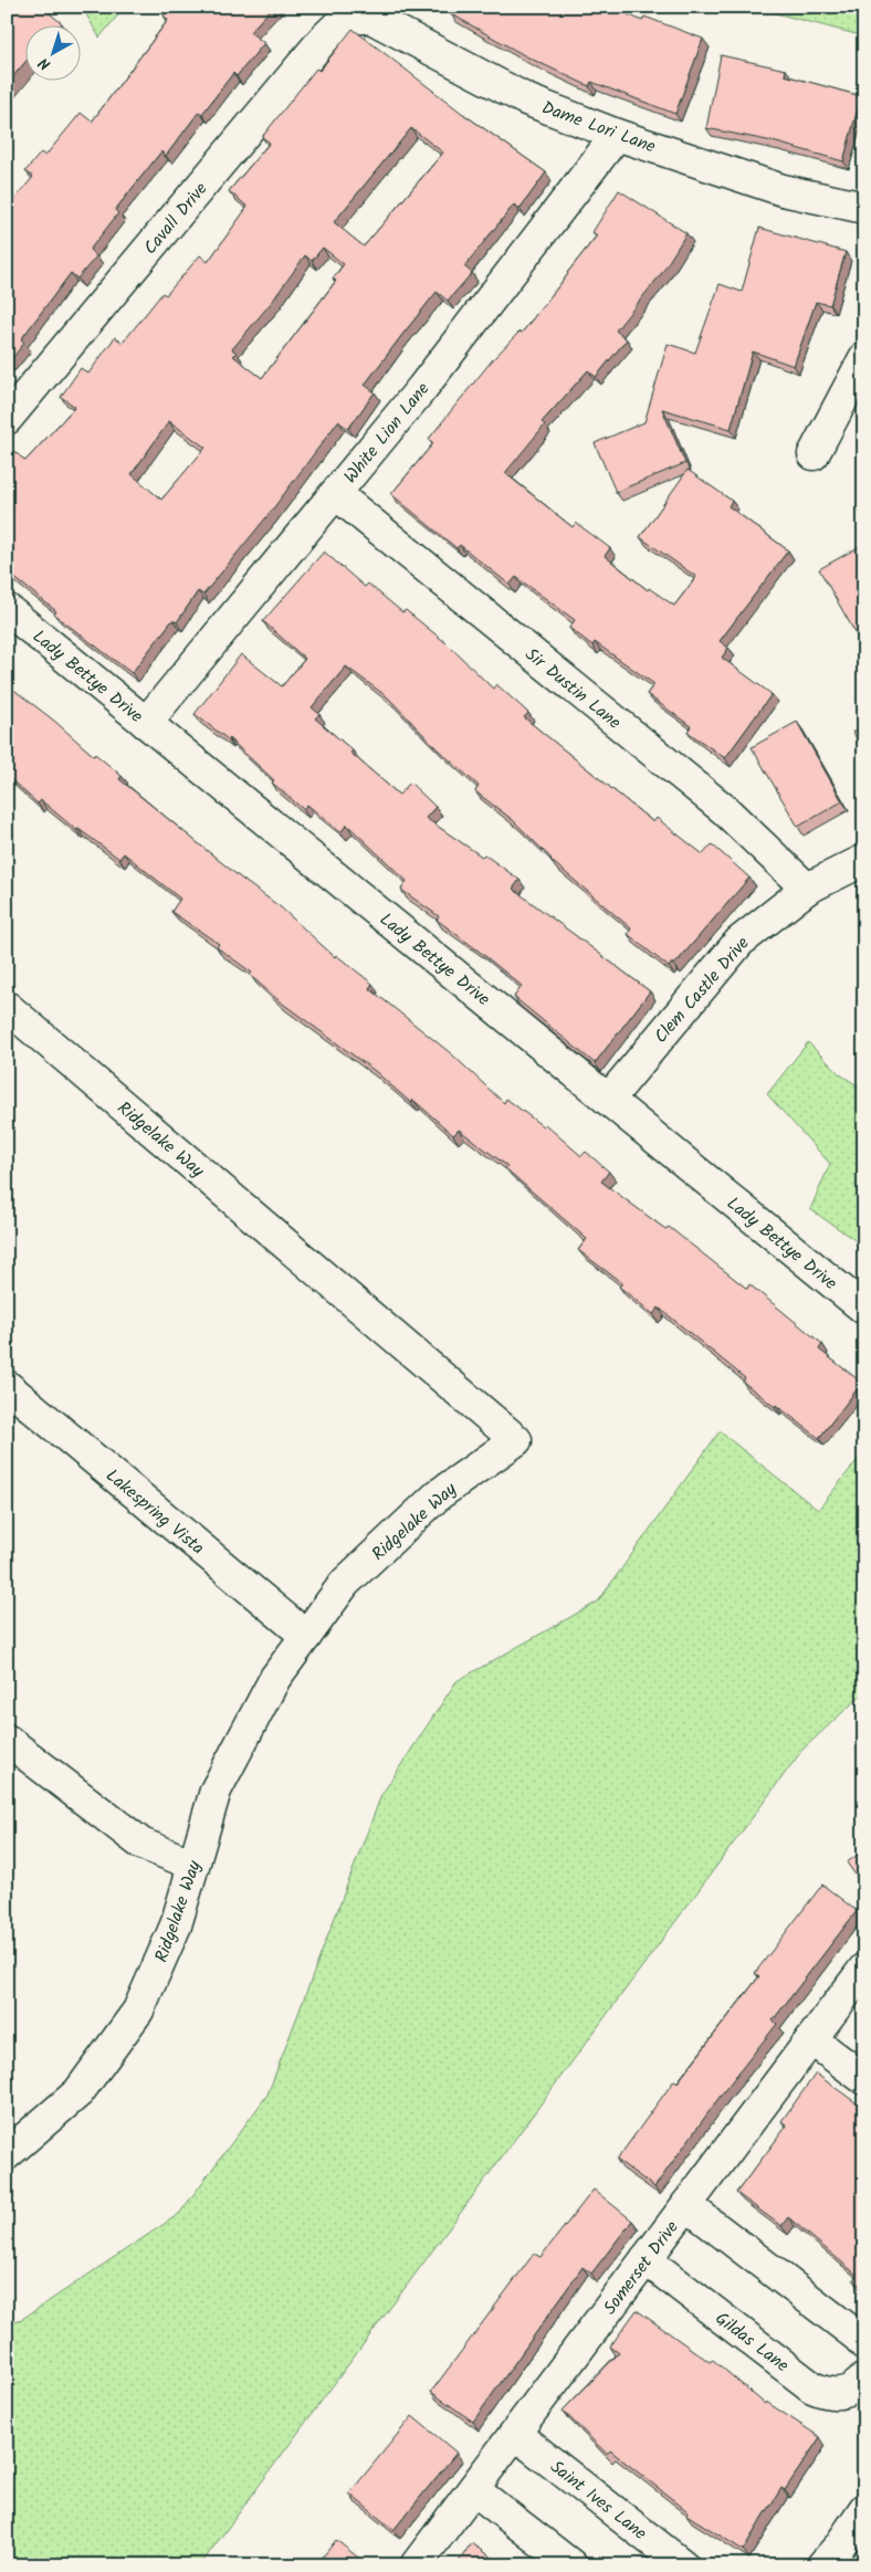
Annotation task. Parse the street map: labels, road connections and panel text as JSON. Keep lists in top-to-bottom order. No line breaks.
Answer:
{"streets":{"street":["Dame Lori Lane","Cavall Drive","White Lion Lane","Lady Bettye Drive","Sir Dustin Lane","Clem Castle Drive","Ridgelake Way","Lakespring Vista","Somerset Drive","Gildas Lane","Saint Ives Lane"]},"crossings":[["Dame Lori Lane","Cavall Drive"],["Dame Lori Lane","White Lion Lane"],["White Lion Lane","Lady Bettye Drive"],["White Lion Lane","Sir Dustin Lane"],["Lady Bettye Drive","Clem Castle Drive"],["Sir Dustin Lane","Clem Castle Drive"],["Ridgelake Way","Lakespring Vista"],["Somerset Drive","Gildas Lane"],["Somerset Drive","Saint Ives Lane"]],"north":"bottom left"}
